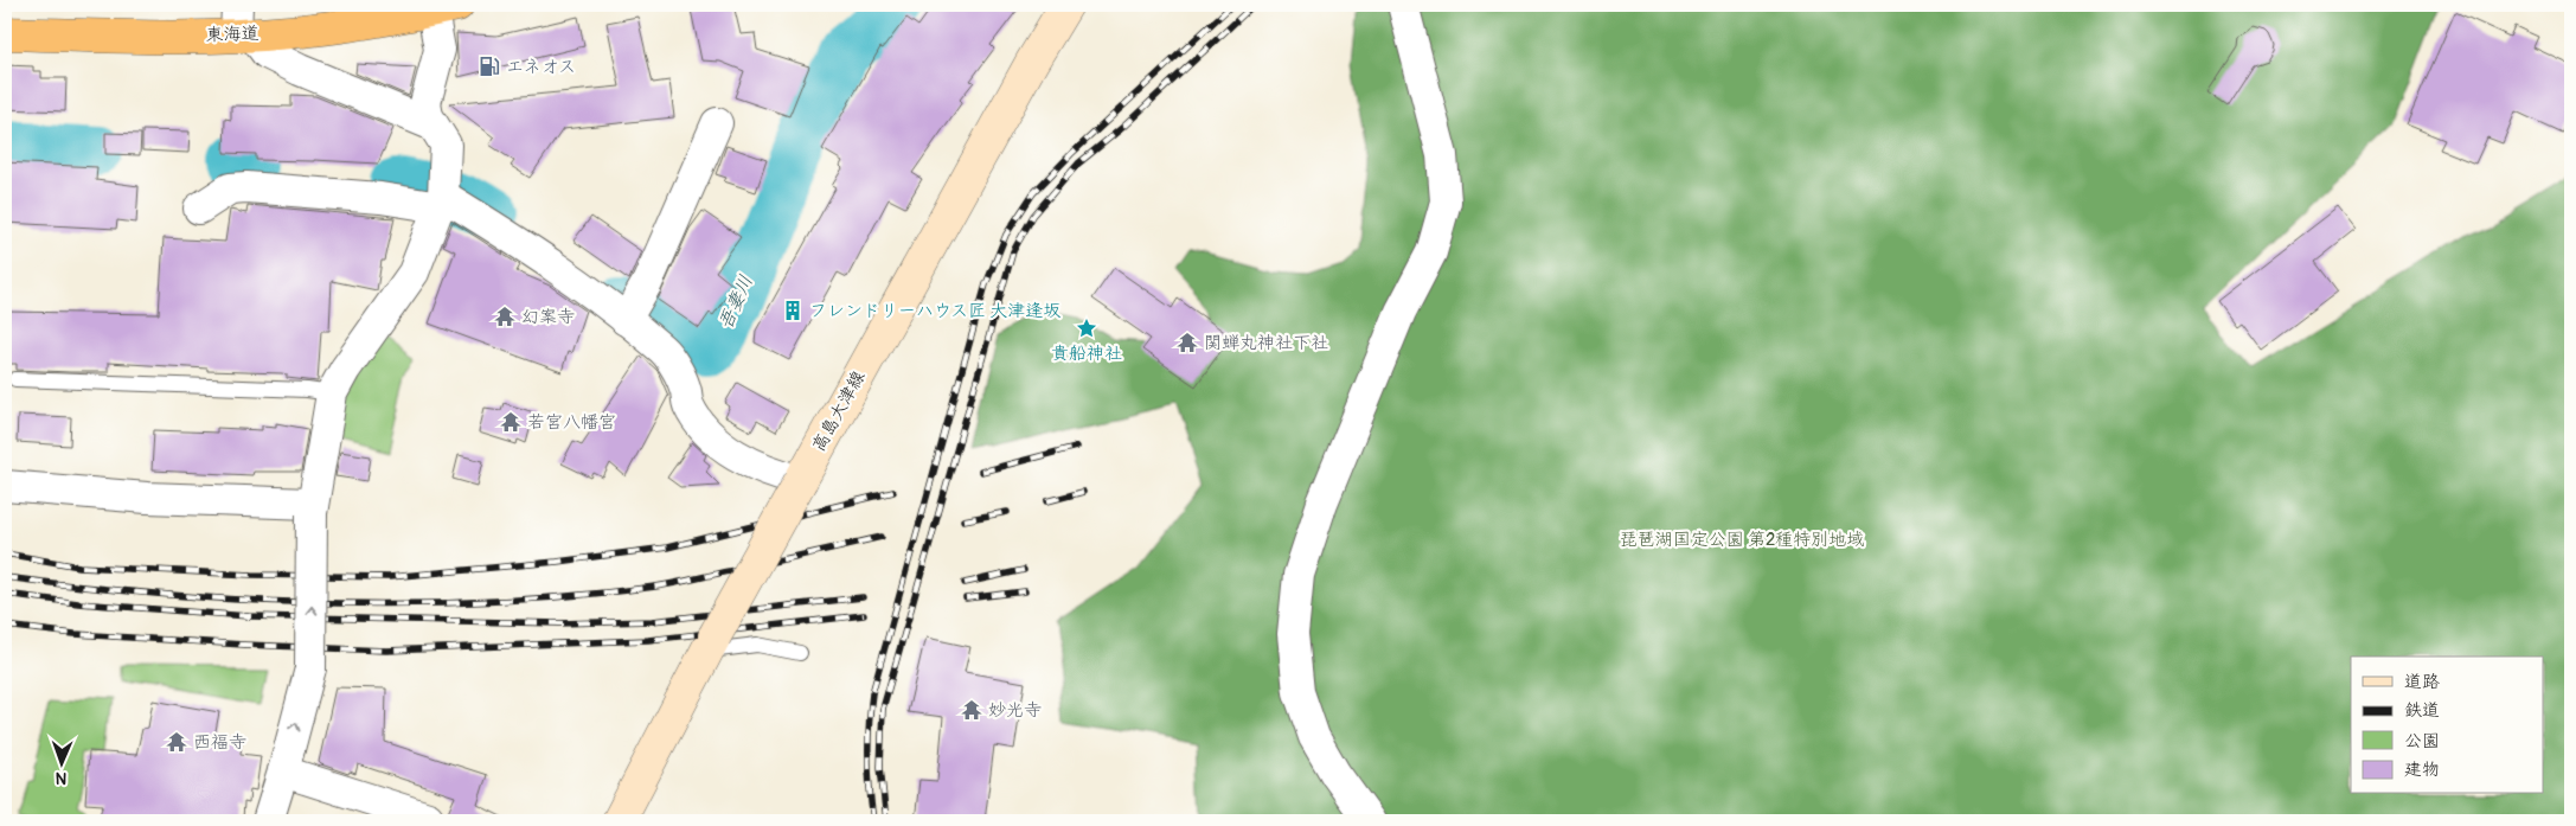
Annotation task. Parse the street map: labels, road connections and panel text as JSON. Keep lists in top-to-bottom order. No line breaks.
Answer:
{"streets":{"highway":["東海道"],"main road":["高島大津線"]},"water":["吾妻川"],"parks":["琵琶湖国定公園 第2種特別地域"],"places":{"fuel station":["エネオス"],"building":["フレンドリーハウス匠 大津逢坂"],"temple":["幻案寺","関蝉丸神社下社","若宮八幡宮","妙光寺","西福寺"],"place":["貴船神社"]},"legend":["道路","鉄道","公園","建物"],"north":"bottom"}
